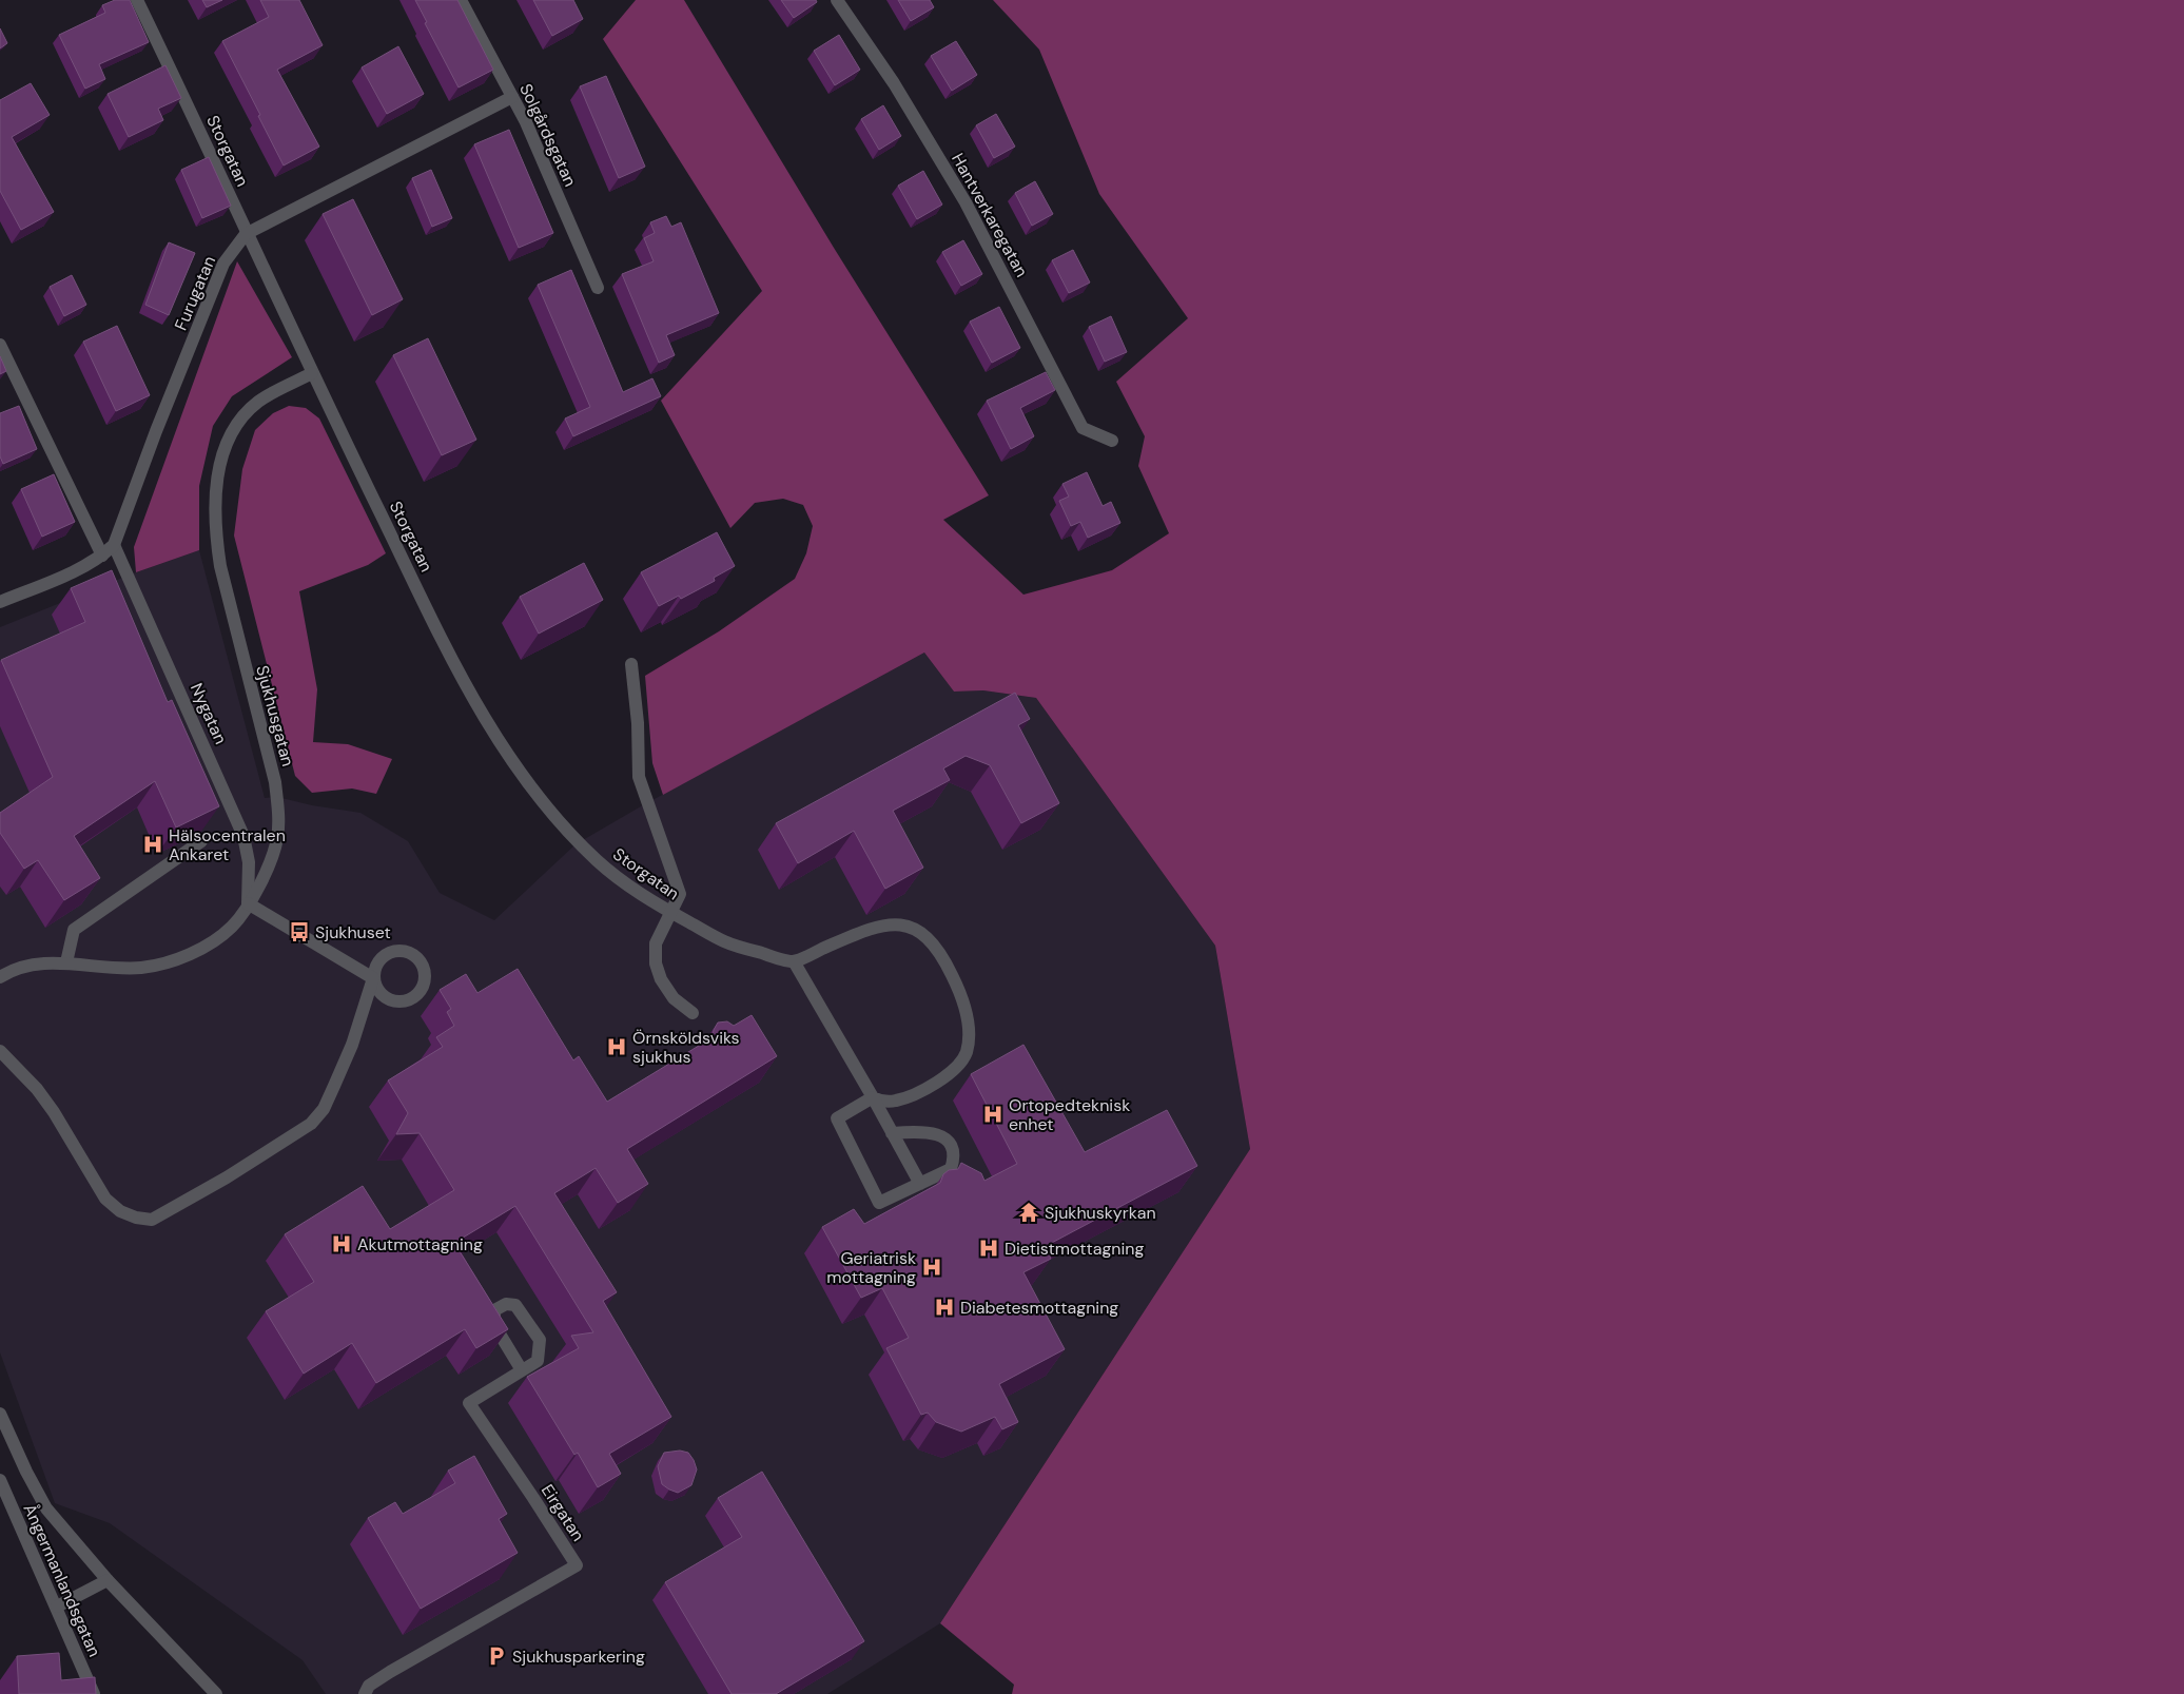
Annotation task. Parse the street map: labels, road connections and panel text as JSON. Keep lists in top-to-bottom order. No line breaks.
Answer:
{"streets":{"street":["Solgårdsgatan","Storgatan","Hantverkaregatan","Furugatan","Nygatan","Sjukhusgatan","Eirgatan","Ångermanlandsgatan"]},"crossings":[["Solgårdsgatan","Furugatan"],["Storgatan","Furugatan"],["Storgatan","Sjukhusgatan"],["Furugatan","Nygatan"],["Nygatan","Sjukhusgatan"]],"places":{"hospital":["Hälsocentralen Ankaret","Örnsköldsviks sjukhus","Ortopedteknisk enhet","Akutmottagning","Dietistmottagning","Geriatrisk mottagning","Diabetesmottagning"],"bus stop":["Sjukhuset"],"temple":["Sjukhuskyrkan"],"parking":["Sjukhusparkering"]}}
